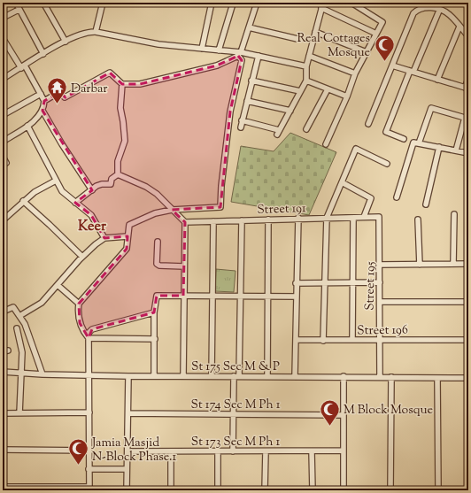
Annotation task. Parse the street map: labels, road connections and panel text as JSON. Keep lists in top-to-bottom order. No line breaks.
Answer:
{"streets":{"street":["Street 191","Street 195","Street 196","St 175 Sec M & P","St 174 Sec M Ph 1","St 173 Sec M Ph 1"]},"crossings":[["Street 191","Street 195"],["Street 195","Street 196"],["Street 195","St 175 Sec M & P"]],"districts":["Keer"],"places":{"mosque":["Real Cottages Mosque","M Block Mosque","Jamia Masjid N-Block Phase.1"],"temple":["Darbar"]}}
